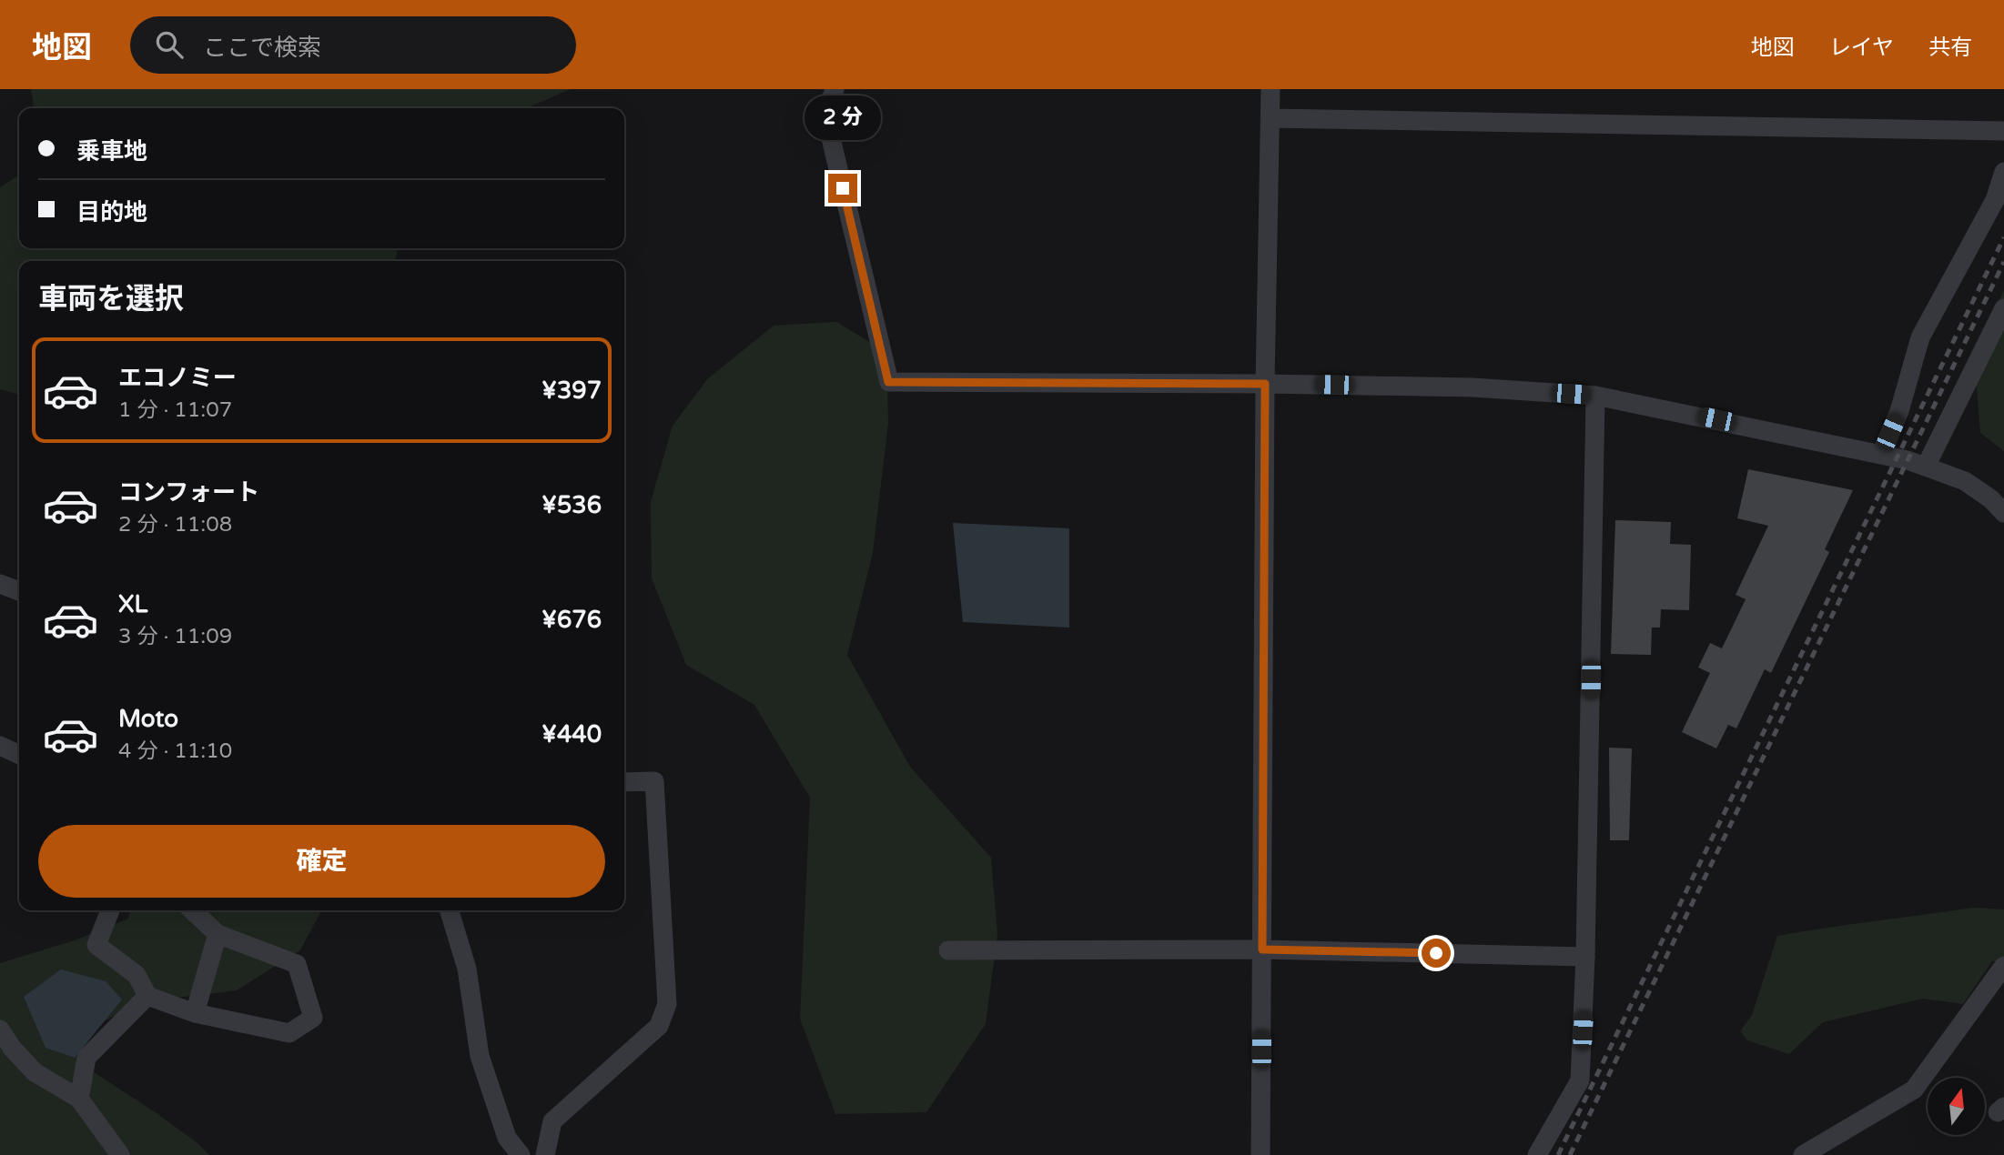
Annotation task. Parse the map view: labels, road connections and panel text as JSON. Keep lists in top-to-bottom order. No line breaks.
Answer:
{"north":"top","page":{"header":"地図","search":"ここで検索","nav":["地図","レイヤ","共有"],"bubble":"2 分","banner":["乗車地","目的地"],"heading":"車両を選択","list":[{"name":"エコノミー","note":"1 分 · 11:07","value":"¥397"},{"name":"コンフォート","note":"2 分 · 11:08","value":"¥536"},{"name":"XL","note":"3 分 · 11:09","value":"¥676"},{"name":"Moto","note":"4 分 · 11:10","value":"¥440"}],"buttons":"確定"}}
